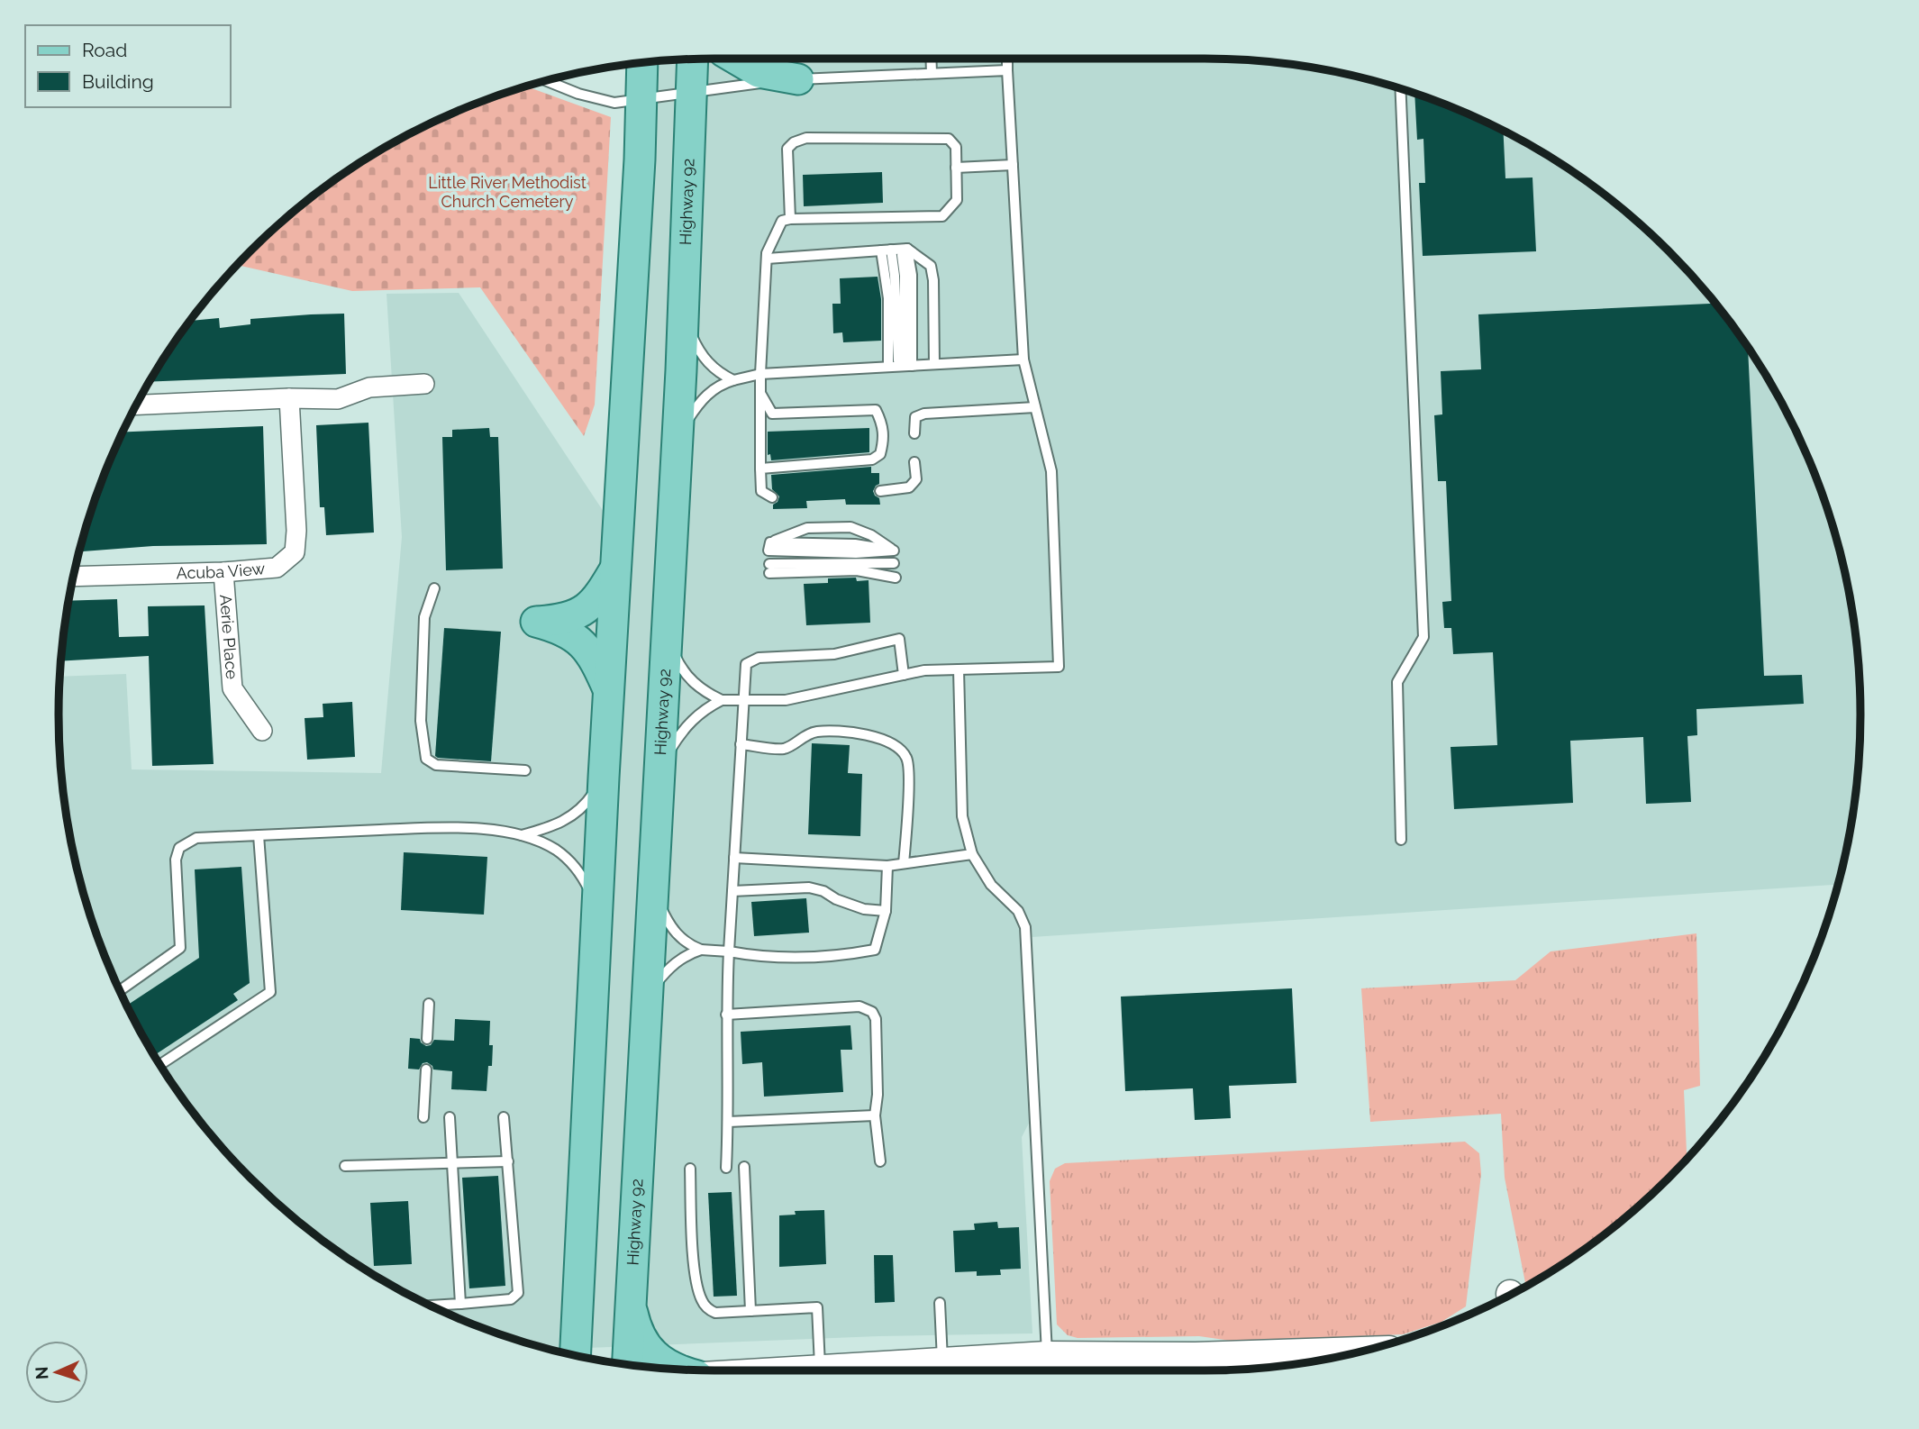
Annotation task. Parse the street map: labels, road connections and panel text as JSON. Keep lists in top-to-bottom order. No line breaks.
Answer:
{"streets":{"main road":["Highway 92"],"street":["Acuba View","Aerie Place"]},"crossings":[["Acuba View","Aerie Place"]],"parks":["Little River Methodist Church Cemetery"],"legend":["Road","Building"],"north":"left"}
